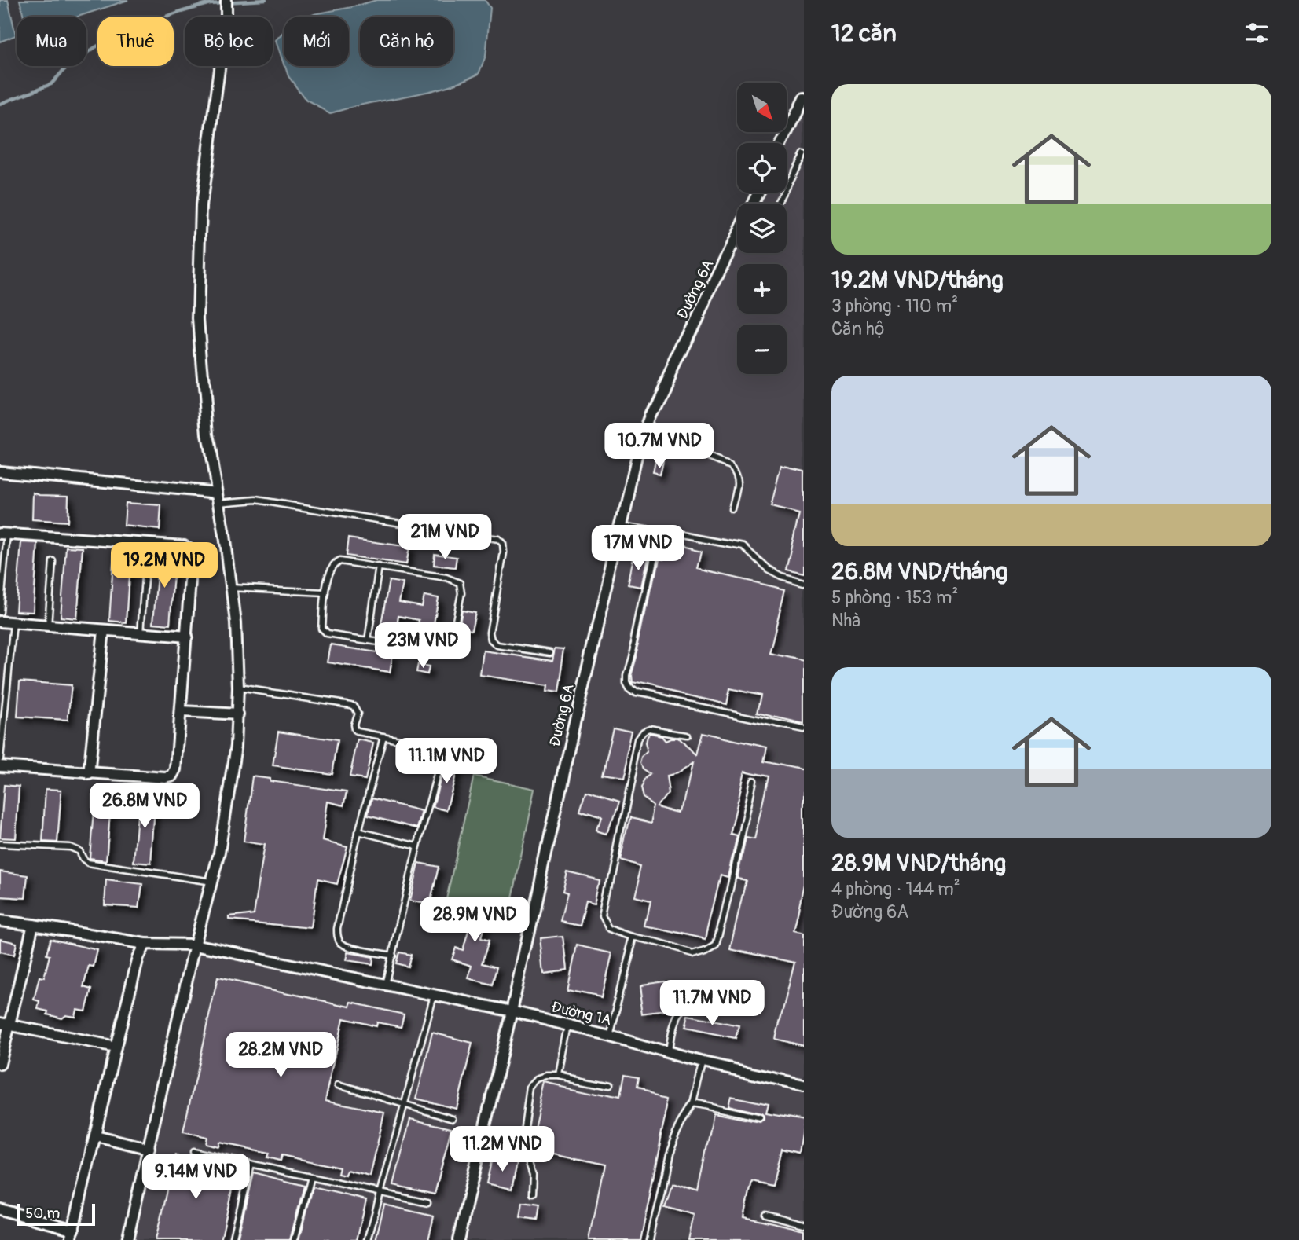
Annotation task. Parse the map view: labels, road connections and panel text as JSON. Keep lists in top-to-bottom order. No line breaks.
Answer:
{"streets":{"street":["Đường 6A","Đường 1A"]},"crossings":[["Đường 6A","Đường 1A"]],"scale_bar":"50 m","north":"bottom right","page":{"heading":"12 căn","chip":["Mua","Thuê","Bộ lọc","Mới","Căn hộ"],"list":[{"name":"19.2M VND/tháng","note":"3 phòng · 110 m² · Căn hộ"},{"name":"26.8M VND/tháng","note":"5 phòng · 153 m² · Nhà"},{"name":"28.9M VND/tháng","note":"4 phòng · 144 m² · Đường 6A"}],"map_buttons":["+","−"],"price":["10.7M VND","21M VND","17M VND","19.2M VND","23M VND","11.1M VND","26.8M VND","28.9M VND","11.7M VND","28.2M VND","11.2M VND","9.14M VND"],"scale":"50 m"}}
